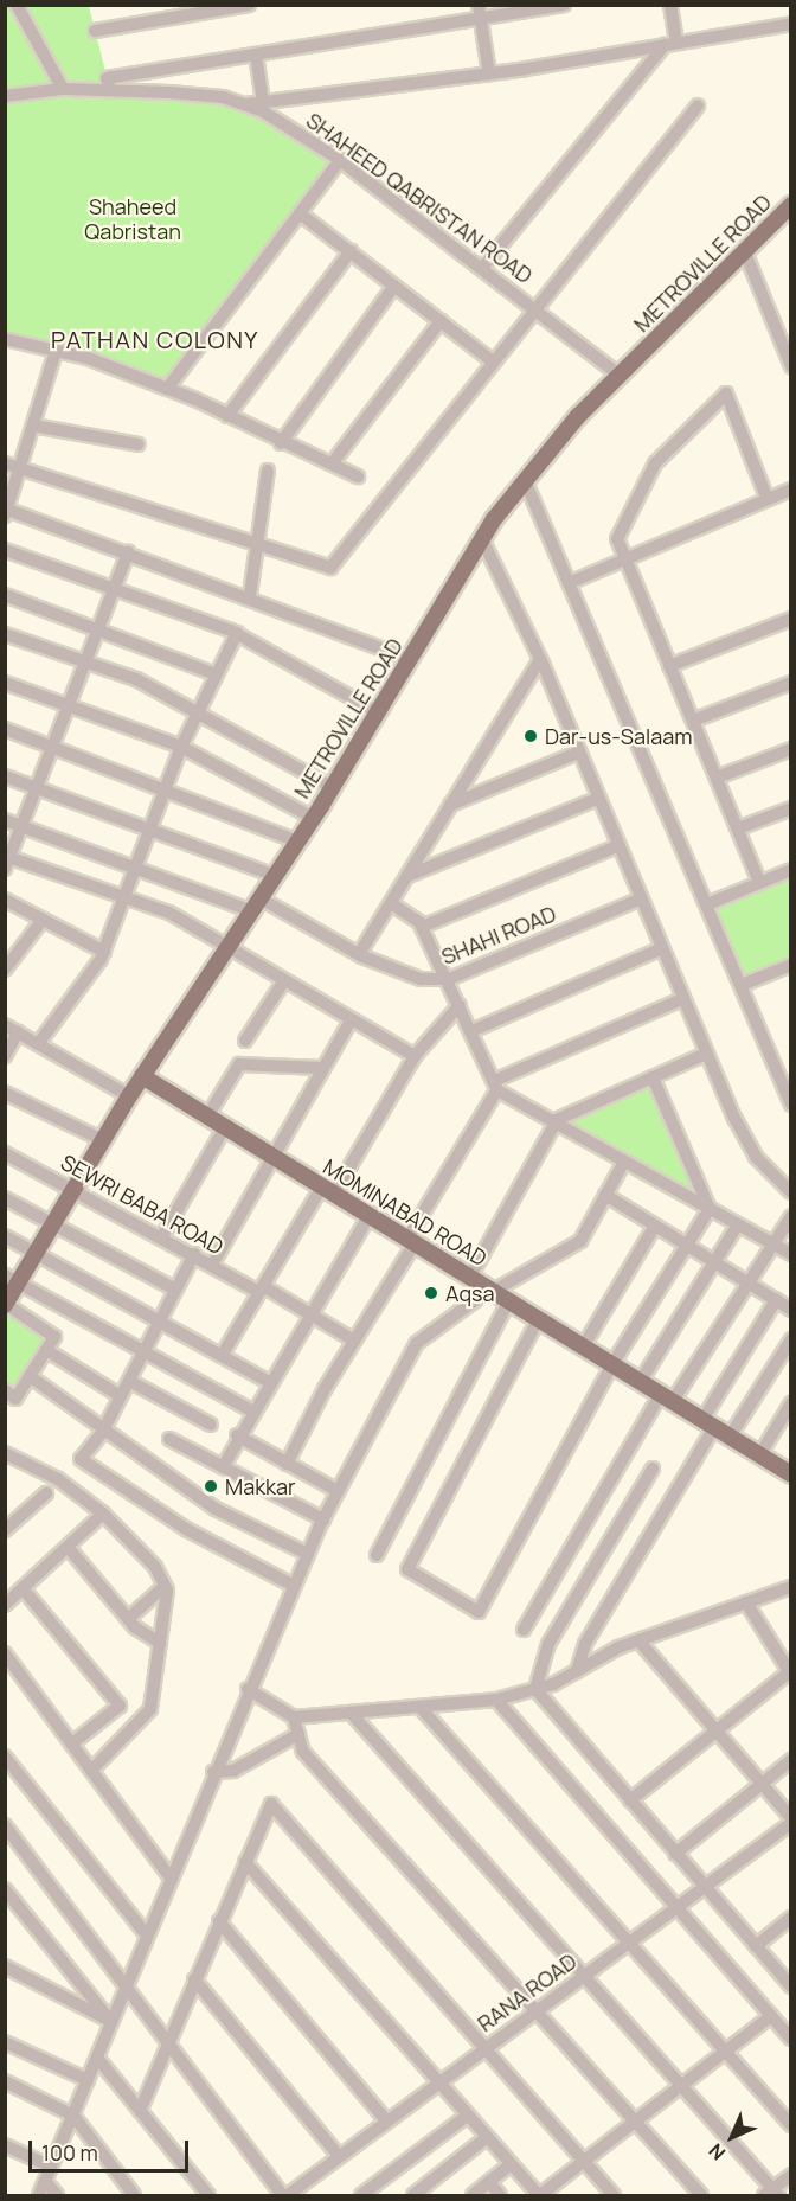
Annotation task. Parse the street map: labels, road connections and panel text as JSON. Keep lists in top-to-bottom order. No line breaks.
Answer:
{"streets":{"main road":["METROVILLE ROAD","MOMINABAD ROAD"],"street":["SHAHEED QABRISTAN ROAD","SHAHI ROAD","SEWRI BABA ROAD","RANA ROAD"]},"crossings":[["SHAHEED QABRISTAN ROAD","METROVILLE ROAD"],["METROVILLE ROAD","SHAHI ROAD"],["METROVILLE ROAD","SEWRI BABA ROAD"],["METROVILLE ROAD","MOMINABAD ROAD"]],"districts":["PATHAN COLONY"],"parks":["Shaheed Qabristan"],"places":["Dar-us-Salaam","Aqsa","Makkar"],"scale_bar":"100 m","north":"bottom left"}
